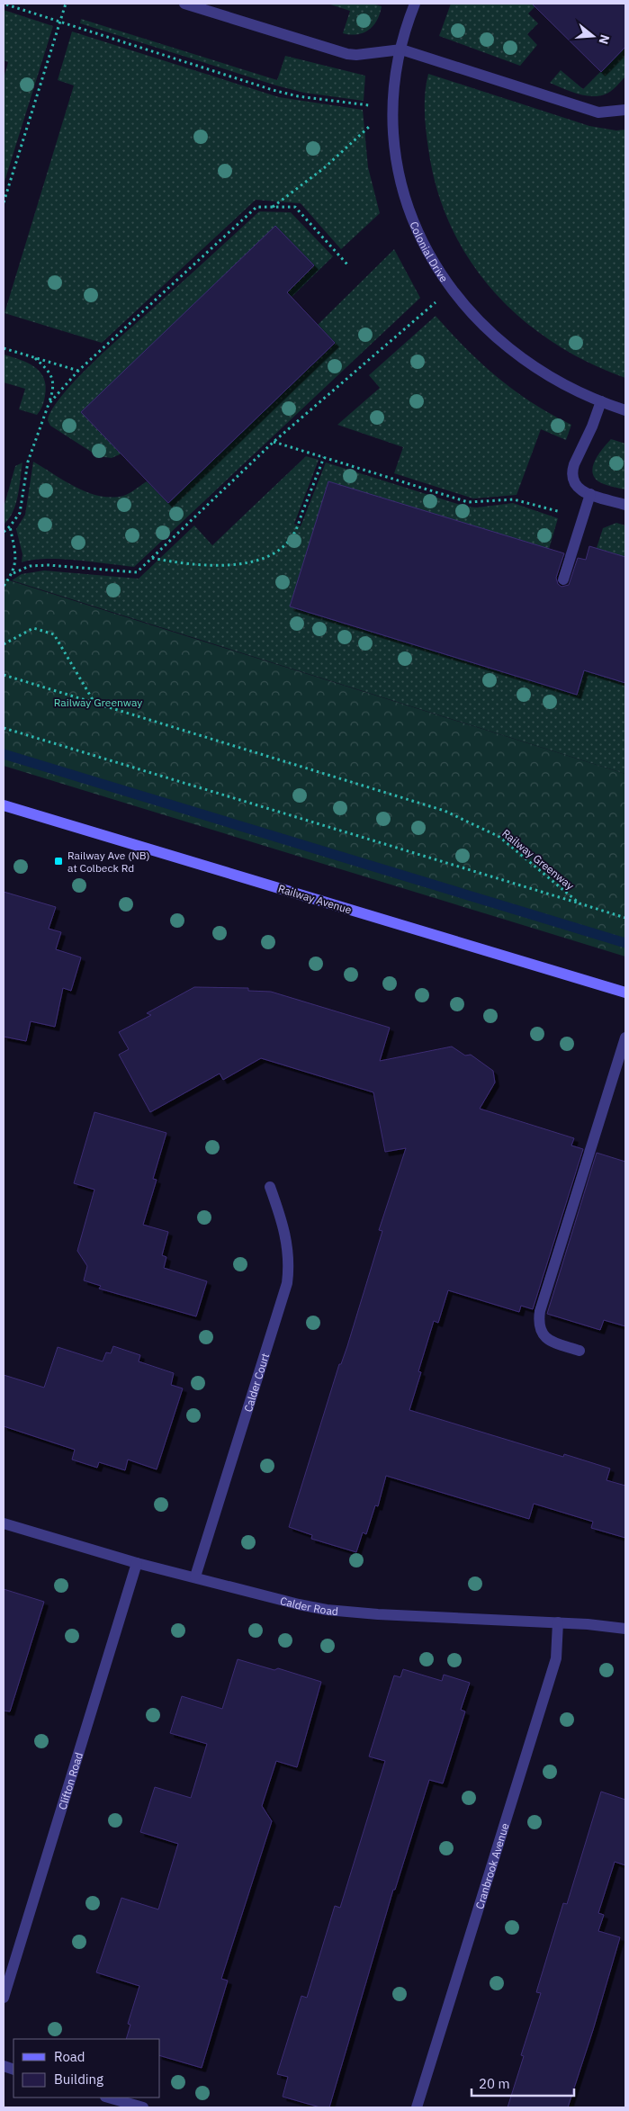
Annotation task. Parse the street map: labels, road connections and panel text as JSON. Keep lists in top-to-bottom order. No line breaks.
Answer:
{"streets":{"main road":["Railway Avenue"],"street":["Colonial Drive","Calder Court","Calder Road","Clifton Road","Cranbrook Avenue"],"path":["Railway Greenway"]},"crossings":[["Calder Court","Calder Road"],["Calder Road","Clifton Road"],["Calder Road","Cranbrook Avenue"]],"parks":["Railway Greenway"],"places":{"transit":["Railway Ave (NB) at Colbeck Rd"]},"legend":["Road","Building"],"scale_bar":"20 m","north":"right"}
